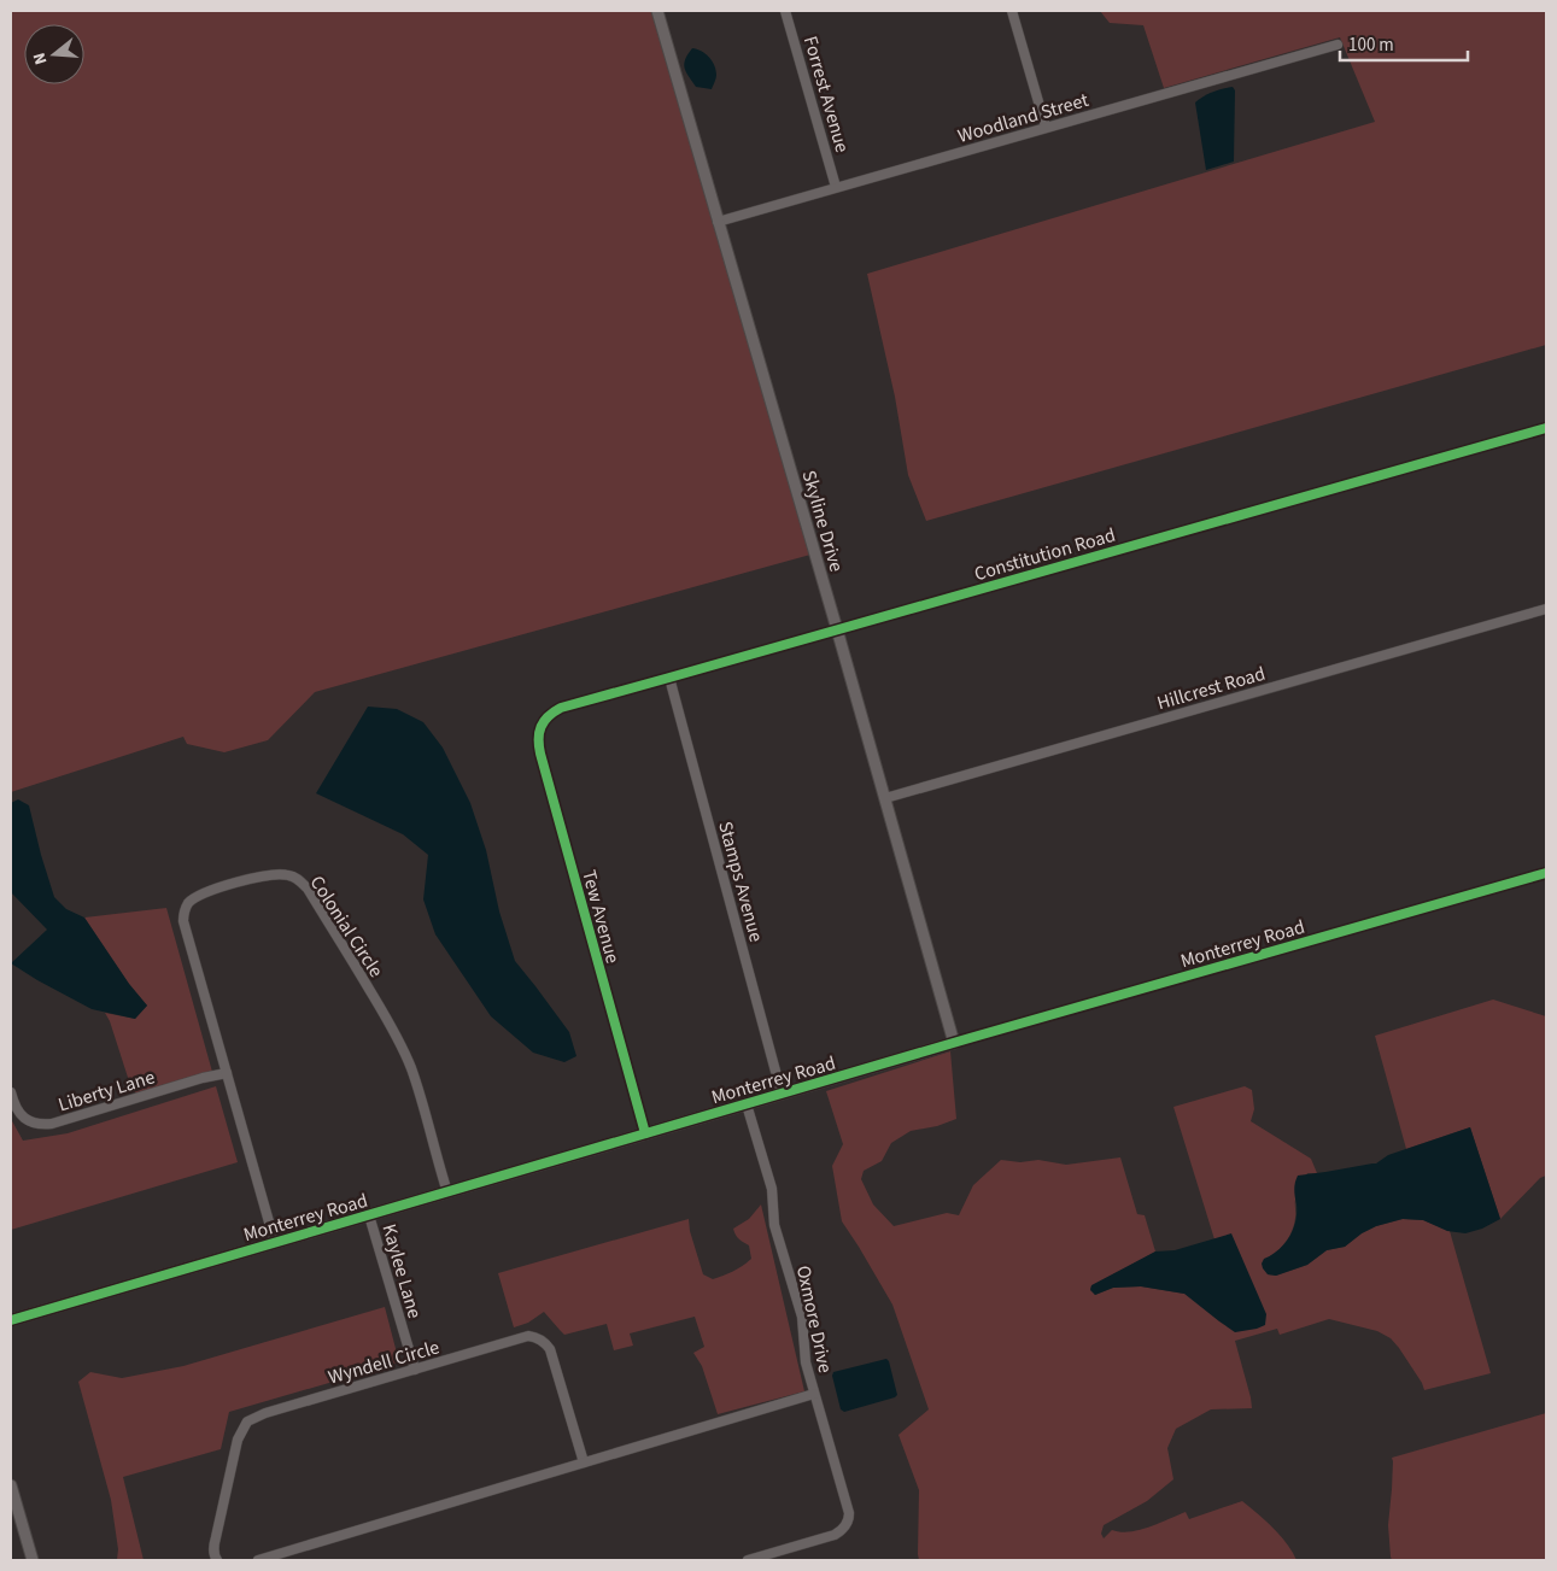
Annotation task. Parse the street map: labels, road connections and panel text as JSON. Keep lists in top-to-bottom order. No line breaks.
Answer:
{"streets":{"street":["Forrest Avenue","Woodland Street","Skyline Drive","Constitution Road","Hillcrest Road","Stamps Avenue","Tew Avenue","Colonial Circle","Monterrey Road","Liberty Lane","Kaylee Lane","Oxmore Drive","Wyndell Circle"]},"crossings":[["Forrest Avenue","Woodland Street"],["Woodland Street","Skyline Drive"],["Skyline Drive","Constitution Road"],["Skyline Drive","Hillcrest Road"],["Skyline Drive","Monterrey Road"],["Constitution Road","Stamps Avenue"],["Constitution Road","Tew Avenue"],["Stamps Avenue","Monterrey Road"],["Tew Avenue","Monterrey Road"],["Colonial Circle","Monterrey Road"],["Colonial Circle","Liberty Lane"],["Monterrey Road","Kaylee Lane"],["Monterrey Road","Oxmore Drive"],["Kaylee Lane","Wyndell Circle"]],"scale_bar":"100 m","north":"left"}
